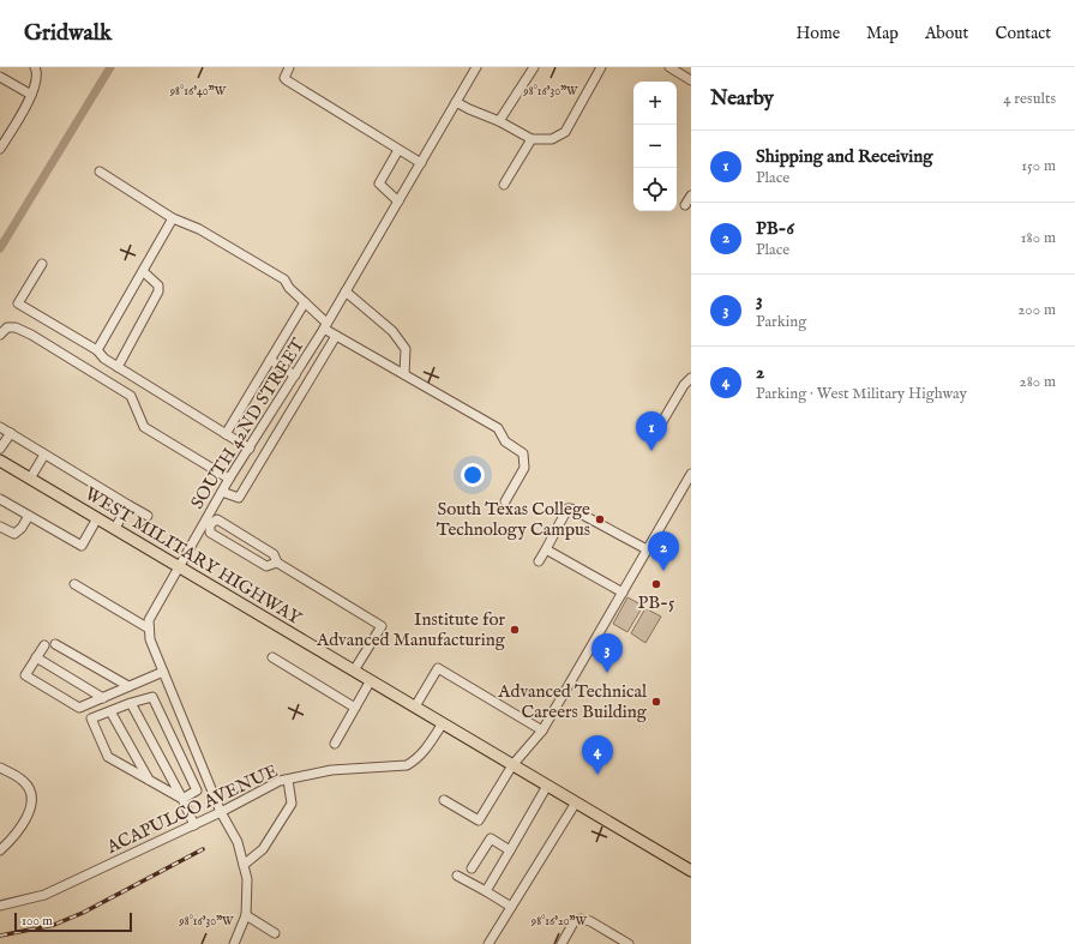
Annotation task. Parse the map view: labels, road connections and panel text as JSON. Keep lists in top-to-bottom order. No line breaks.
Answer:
{"streets":{"main road":["WEST MILITARY HIGHWAY"],"street":["SOUTH 42ND STREET","ACAPULCO AVENUE"]},"crossings":[["SOUTH 42ND STREET","WEST MILITARY HIGHWAY"],["WEST MILITARY HIGHWAY","ACAPULCO AVENUE"]],"places":["South Texas College Technology Campus","PB-5","Institute for Advanced Manufacturing","Advanced Technical Careers Building"],"scale_bar":"100 m","page":{"header":"Gridwalk","nav":["Home","Map","About","Contact"],"heading":["Nearby","4 results"],"map_buttons":["+","−"],"list":[{"mark":"1","name":"Shipping and Receiving","note":"Place","value":"150 m"},{"mark":"2","name":"PB-6","note":"Place","value":"180 m"},{"mark":"3","name":"3","note":"Parking","value":"200 m"},{"mark":"4","name":"2","note":"Parking · West Military Highway","value":"280 m"}],"pins":["1","2","3","4"],"scale":"100 m"},"coordinates":["98°16'30\"W","98°16'40\"W","98°16'20\"W"]}
